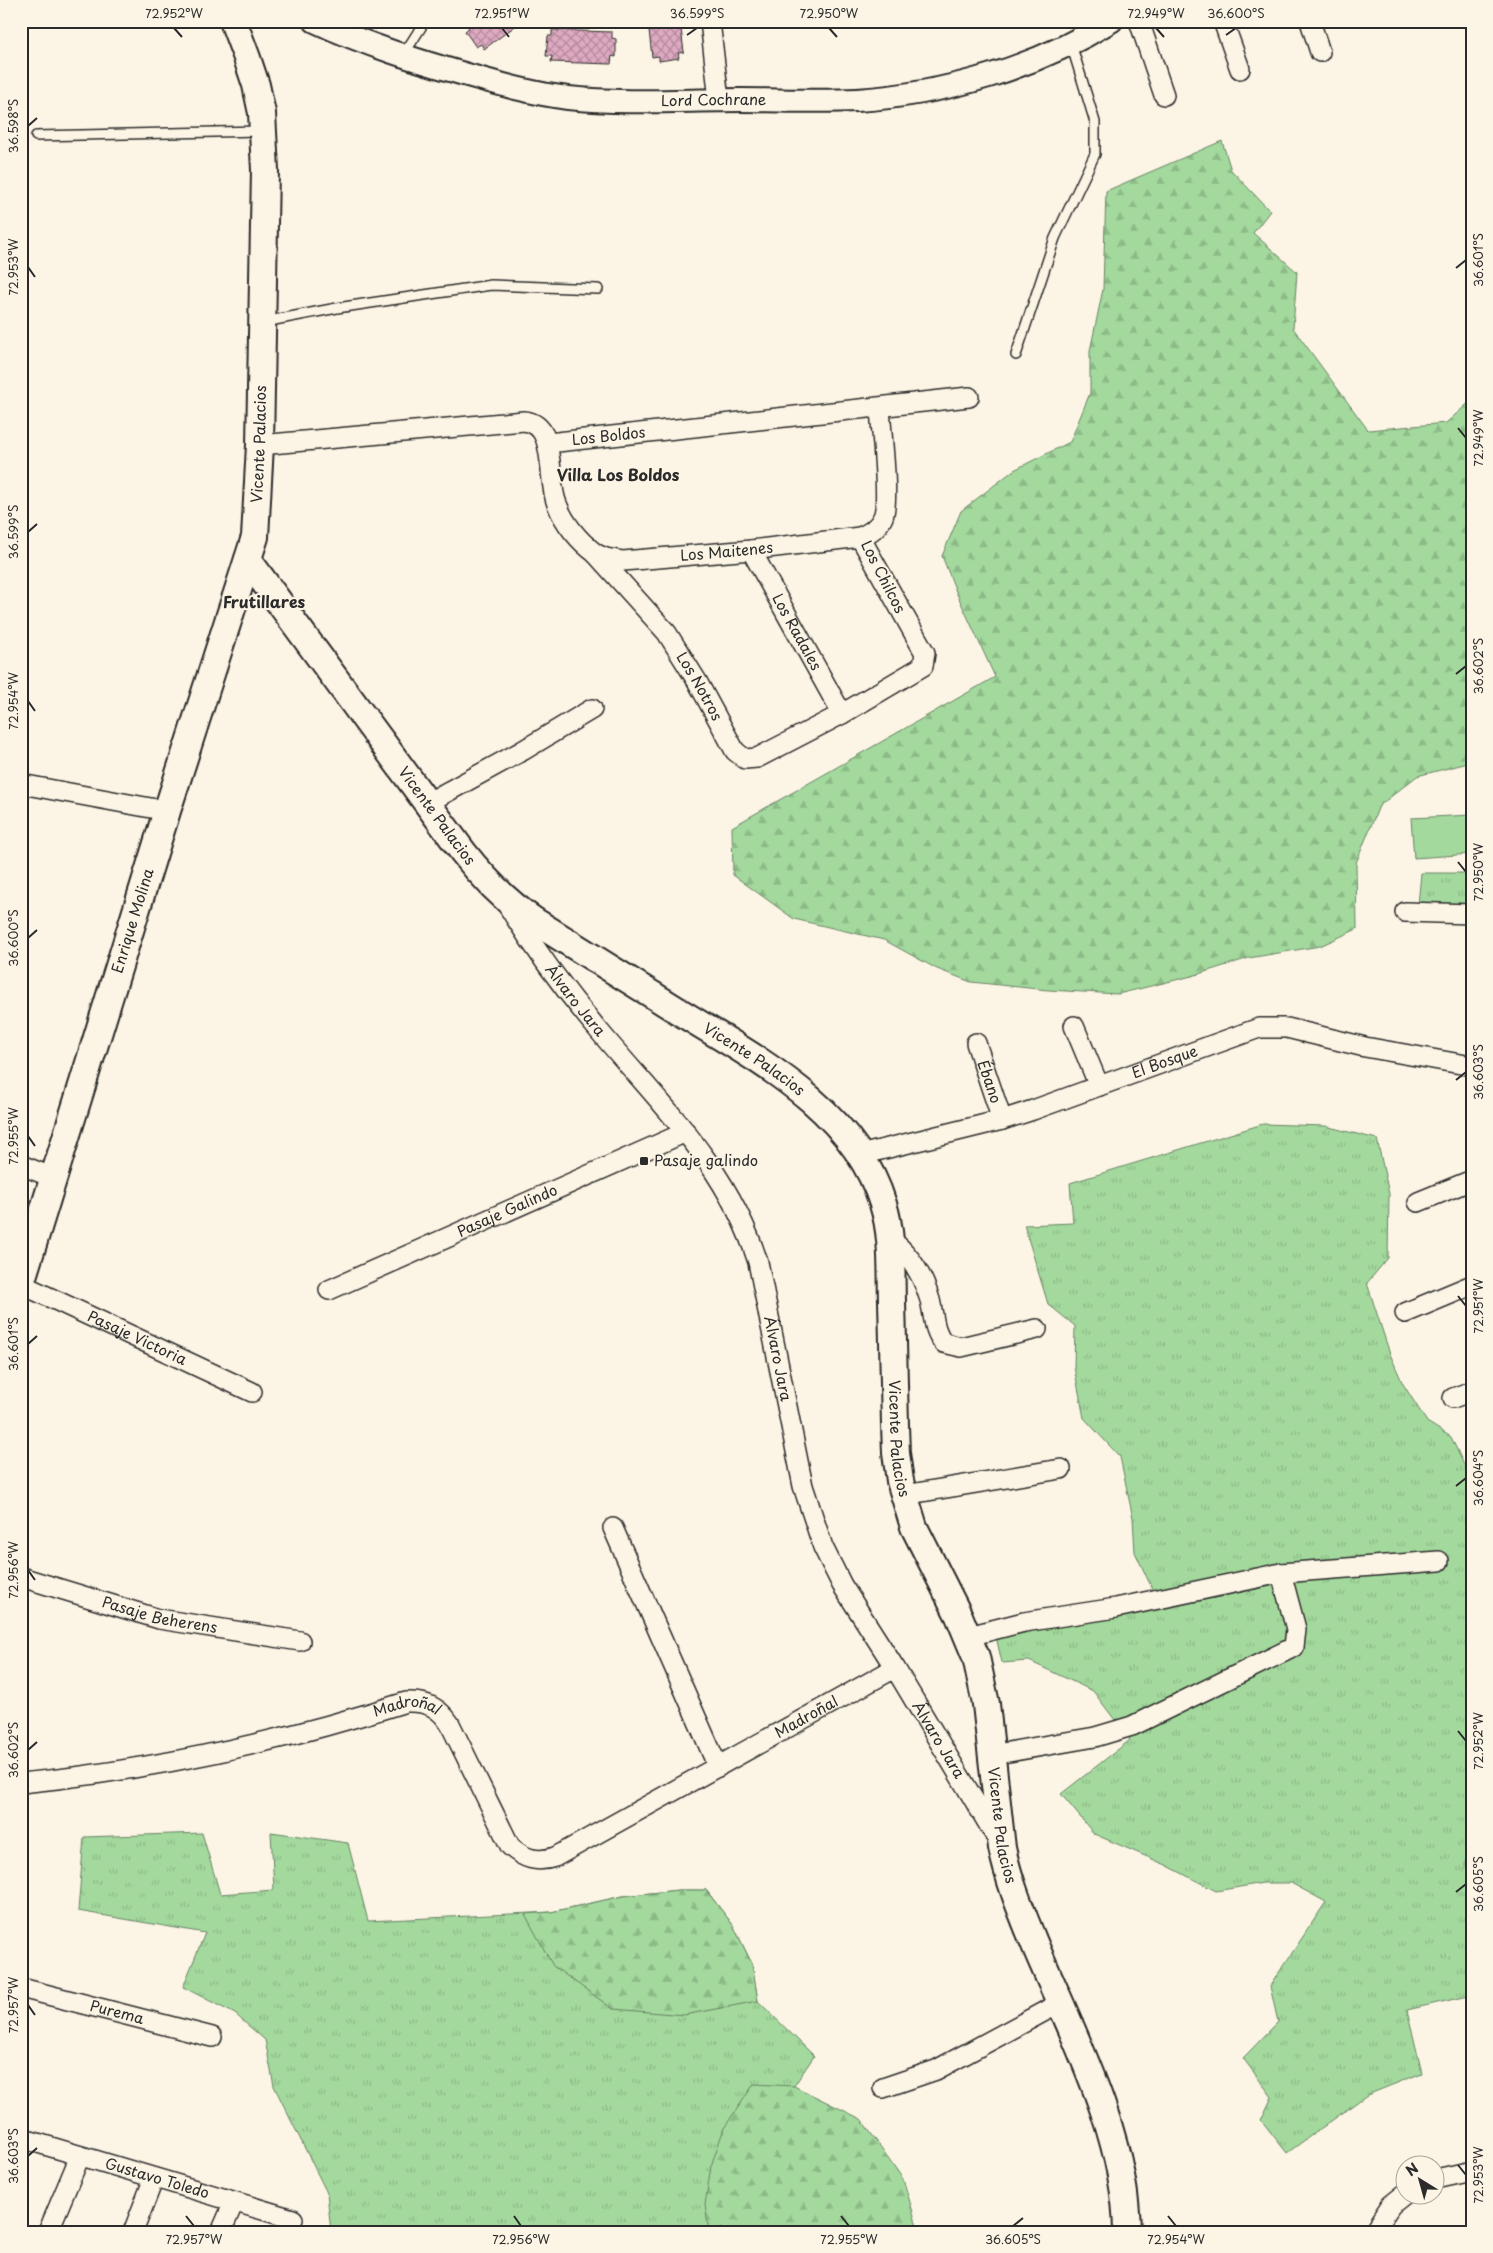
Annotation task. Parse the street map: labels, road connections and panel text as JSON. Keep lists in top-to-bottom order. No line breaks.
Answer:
{"streets":{"main road":["Vicente Palacios","Enrique Molina"],"street":["Lord Cochrane","Los Boldos","Los Maitenes","Los Chilcos","Los Radales","Los Notros","Álvaro Jara","El Bosque","Ébano","Pasaje Galindo","Pasaje Victoria","Pasaje Beherens","Madroñal","Purema","Gustavo Toledo"]},"crossings":[["Los Boldos","Los Chilcos"],["Los Boldos","Los Notros"],["Vicente Palacios","Enrique Molina"],["Vicente Palacios","Álvaro Jara"],["Vicente Palacios","El Bosque"],["Los Maitenes","Los Chilcos"],["Los Maitenes","Los Radales"],["Los Maitenes","Los Notros"],["Los Chilcos","Los Notros"],["Los Radales","Los Notros"],["Enrique Molina","Pasaje Victoria"],["Álvaro Jara","Pasaje Galindo"],["Álvaro Jara","Madroñal"],["El Bosque","Ébano"]],"districts":["Villa Los Boldos","Frutillares"],"places":{"transit":["Pasaje galindo"]},"north":"top left","coordinates":["72.952°W","72.951°W","36.599°S","72.950°W","72.949°W","36.600°S","36.598°S","36.601°S","72.953°W","36.602°S","72.954°W","36.603°S","72.955°W","36.604°S","72.956°W","36.605°S","72.957°W"]}
